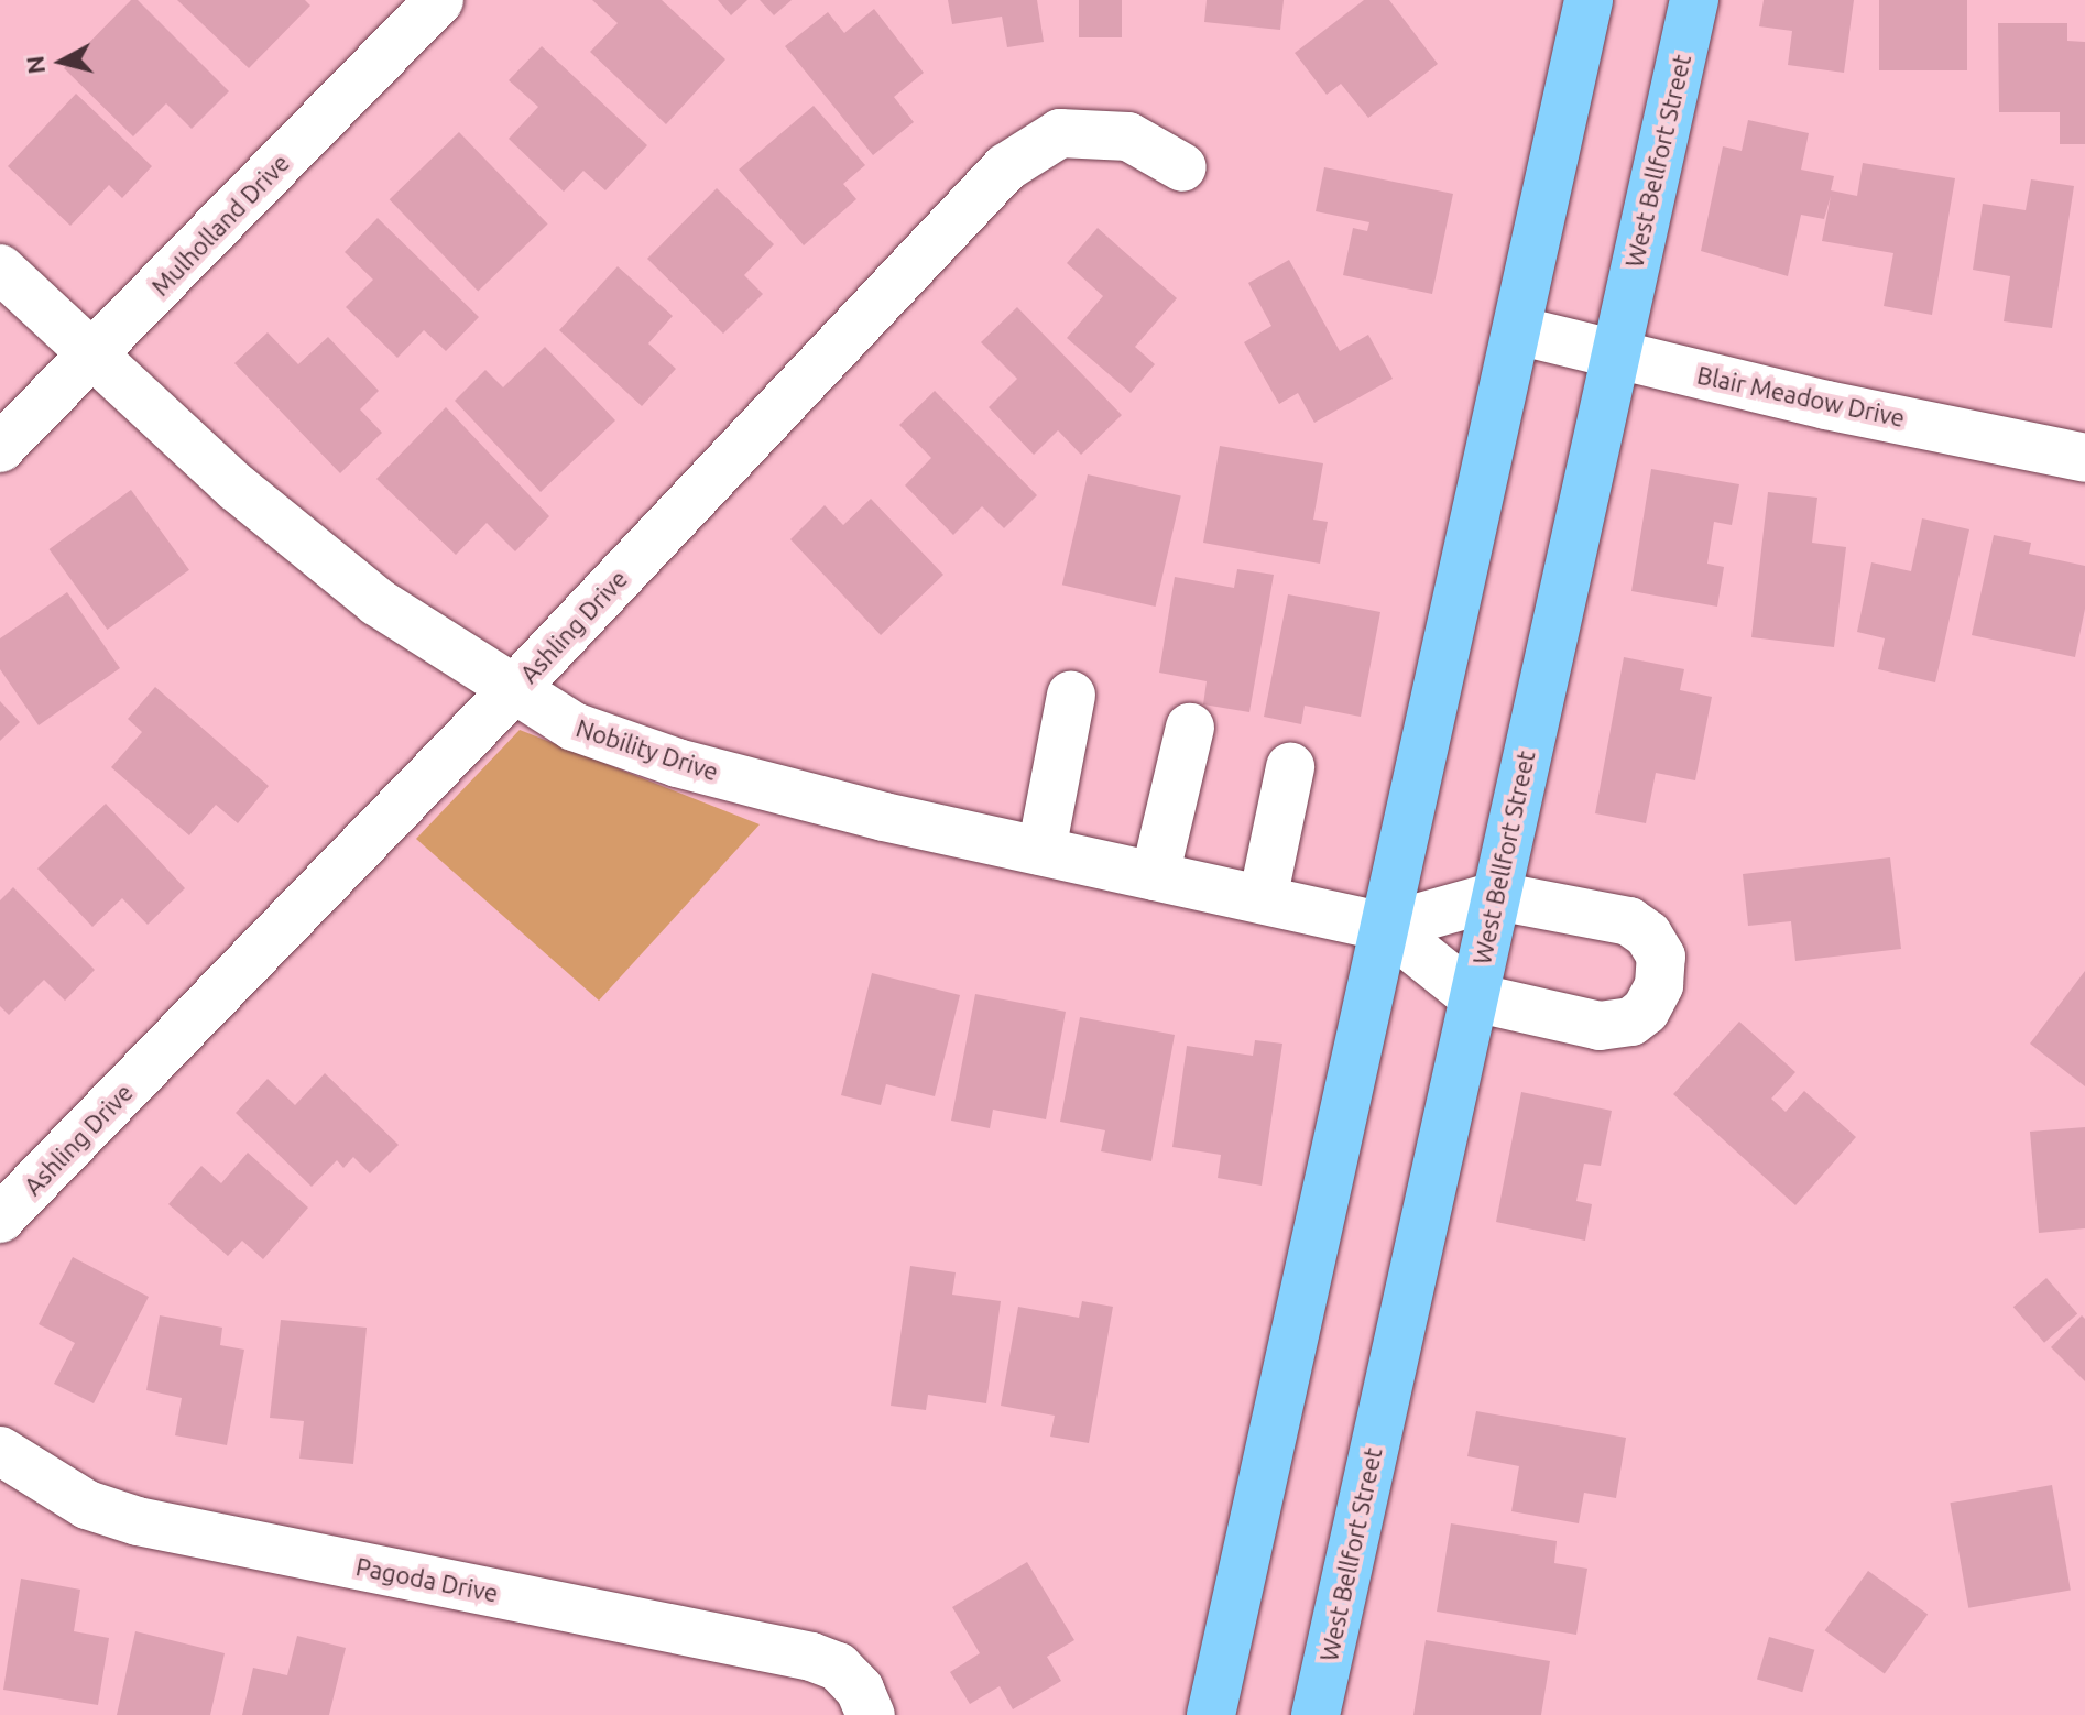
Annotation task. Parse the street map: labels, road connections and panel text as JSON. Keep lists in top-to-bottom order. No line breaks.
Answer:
{"streets":{"main road":["West Bellfort Street"],"street":["Mulholland Drive","Blair Meadow Drive","Ashling Drive","Nobility Drive","Pagoda Drive"]},"crossings":[["West Bellfort Street","Blair Meadow Drive"],["West Bellfort Street","Nobility Drive"],["Mulholland Drive","Nobility Drive"],["Ashling Drive","Nobility Drive"]],"north":"left"}
